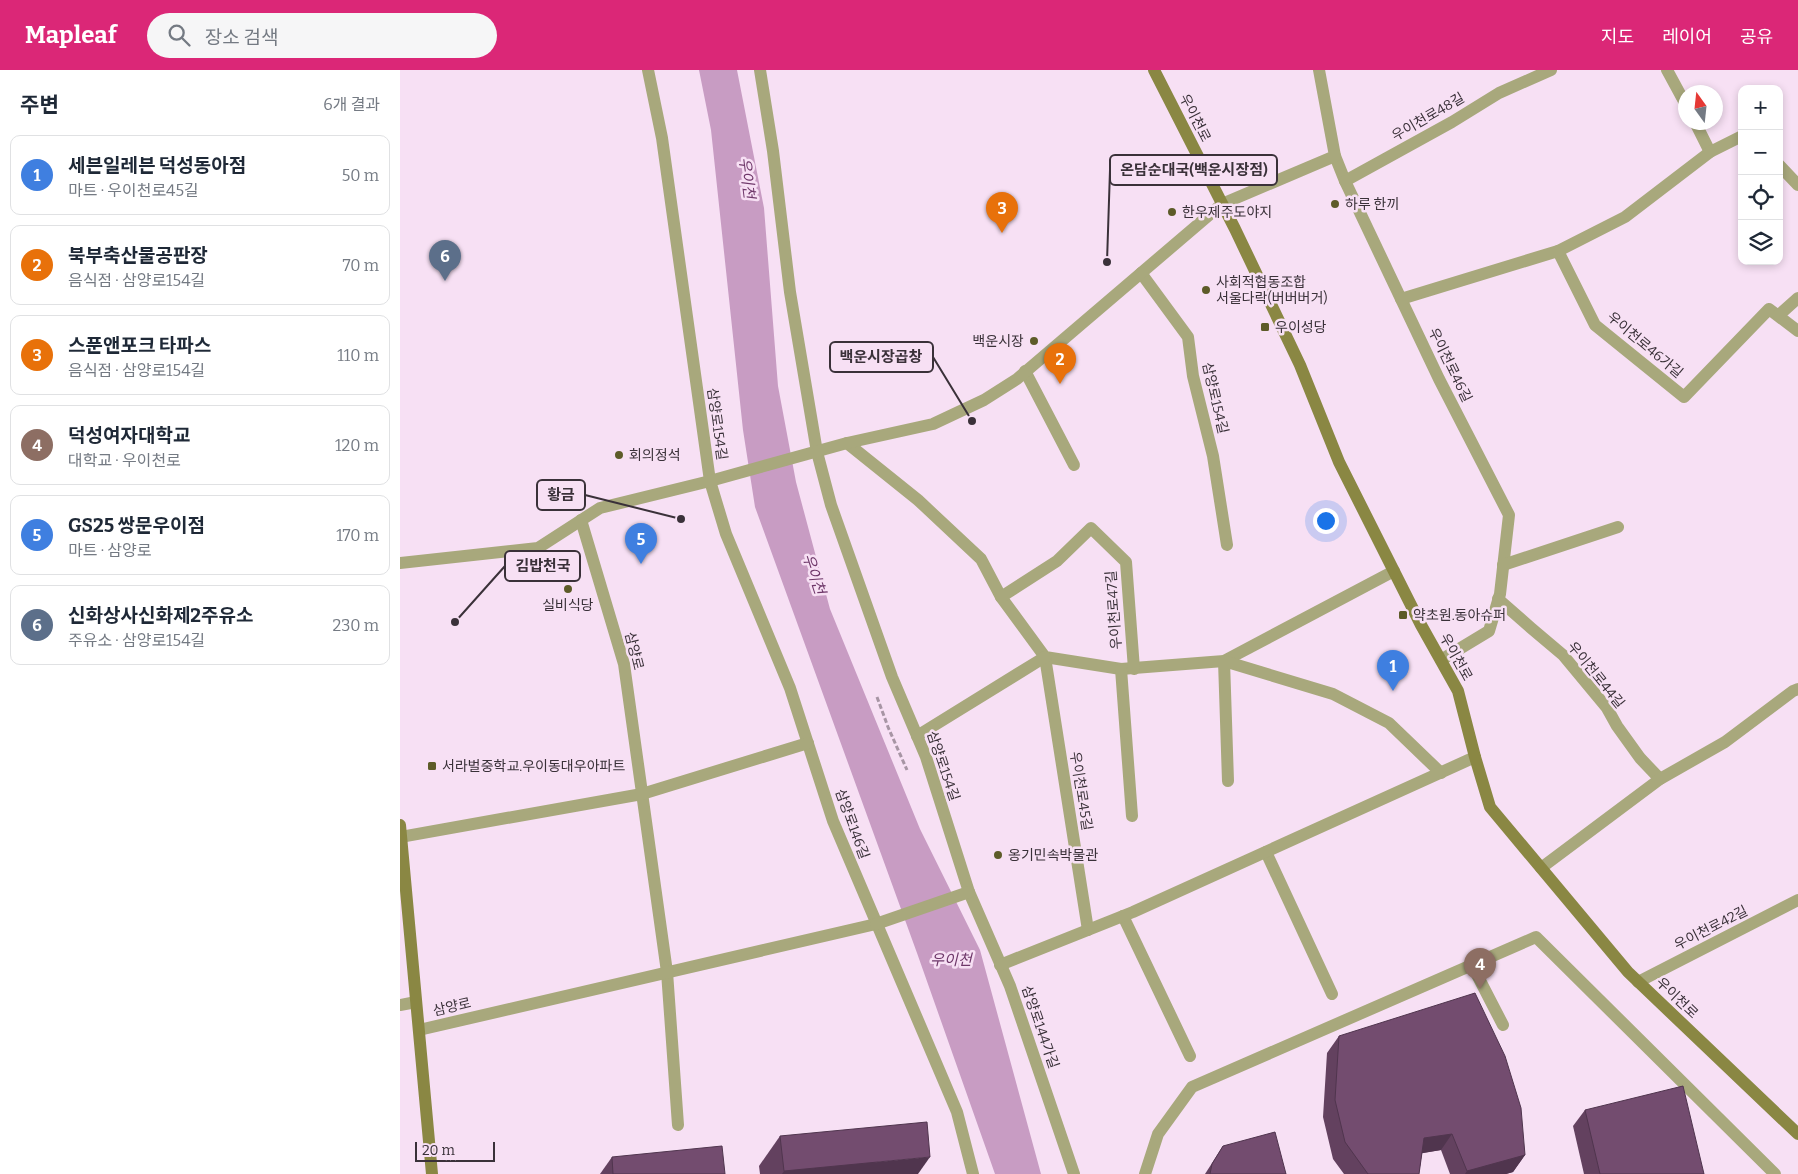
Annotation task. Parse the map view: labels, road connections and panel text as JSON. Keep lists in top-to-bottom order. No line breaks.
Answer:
{"streets":{"street":["우이천로48길","우이천로","우이천로46가길","우이천로46길","삼양로154길","우이천로47길","삼양로","우이천로44길","우이천로45길","삼양로146길","우이천로42길","삼양로144가길"]},"crossings":[["우이천로48길","우이천로46길"],["우이천로","우이천로46길"],["우이천로","우이천로47길"],["우이천로","우이천로42길"],["우이천로46길","우이천로44길"],["삼양로154길","삼양로"],["삼양로154길","삼양로146길"],["삼양로154길","삼양로144가길"],["우이천로47길","우이천로45길"],["삼양로","삼양로146길"],["삼양로","삼양로144가길"]],"water":["우이천"],"places":{"other":["하루 한끼","한우제주도야지","온담순대국(백운시장점)","사회적협동조합 서울다락(버버버거)","백운시장","백운시장곱창","회의정석","황금","실비식당","김밥천국","옹기민속박물관"],"transit":["우이성당","약초원.동아슈퍼","서라벌중학교.우이동대우아파트"]},"scale_bar":"20 m","north":"top","page":{"header":"Mapleaf","search":"장소 검색","nav":["지도","레이어","공유"],"heading":["주변","6개 결과"],"map_buttons":["+","−"],"list":[{"mark":"1","name":"세븐일레븐 덕성동아점","note":"마트 · 우이천로45길","value":"50 m"},{"mark":"2","name":"북부축산물공판장","note":"음식점 · 삼양로154길","value":"70 m"},{"mark":"3","name":"스푼앤포크 타파스","note":"음식점 · 삼양로154길","value":"110 m"},{"mark":"4","name":"덕성여자대학교","note":"대학교 · 우이천로","value":"120 m"},{"mark":"5","name":"GS25 쌍문우이점","note":"마트 · 삼양로","value":"170 m"},{"mark":"6","name":"신화상사신화제2주유소","note":"주유소 · 삼양로154길","value":"230 m"}],"pins":["3","6","2","5","1","4"],"scale":"20 m"}}
